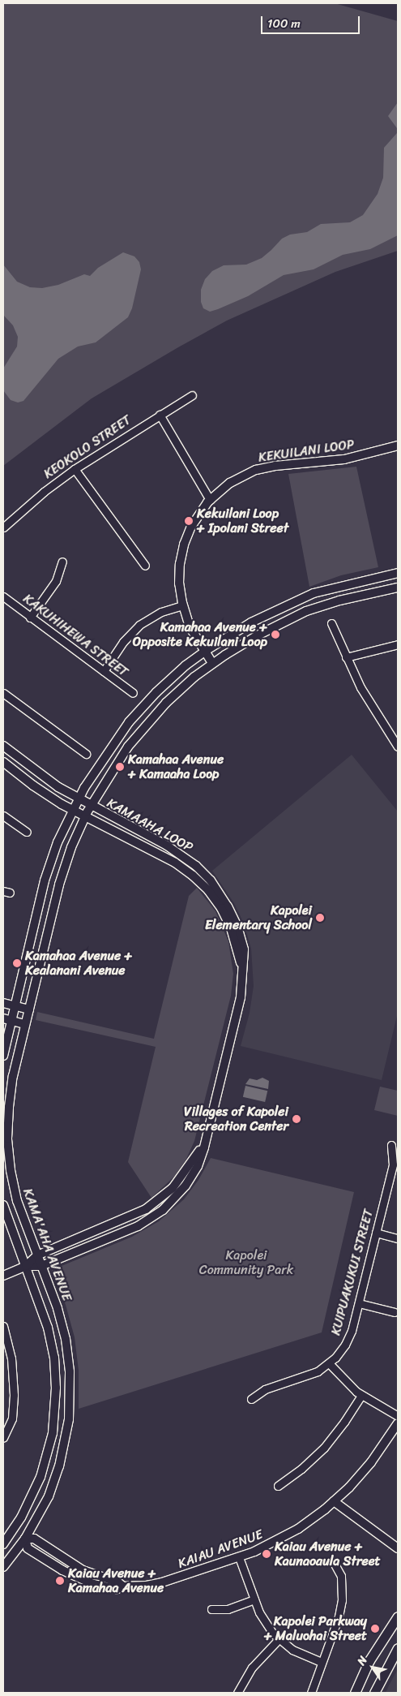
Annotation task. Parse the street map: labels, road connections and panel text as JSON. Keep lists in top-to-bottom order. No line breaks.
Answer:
{"streets":{"street":["KEOKOLO STREET","KEKUILANI LOOP","KAKUHIHEWA STREET","KAMAAHA LOOP","KAMA'AHA AVENUE","KUIPUAKUKUI STREET","KAIAU AVENUE"]},"crossings":[["KEKUILANI LOOP","KAMA'AHA AVENUE"],["KAMAAHA LOOP","KAMA'AHA AVENUE"],["KAMA'AHA AVENUE","KAIAU AVENUE"]],"parks":["Kapolei Community Park"],"places":["Kekuilani Loop + Ipolani Street","Kamahaa Avenue + Opposite Kekuilani Loop","Kamahaa Avenue + Kamaaha Loop","Kapolei Elementary School","Kamahaa Avenue + Kealanani Avenue","Villages of Kapolei Recreation Center","Kaiau Avenue + Kaunaoaula Street","Kaiau Avenue + Kamahaa Avenue","Kapolei Parkway + Maluohai Street"],"scale_bar":"100 m","north":"top left"}
